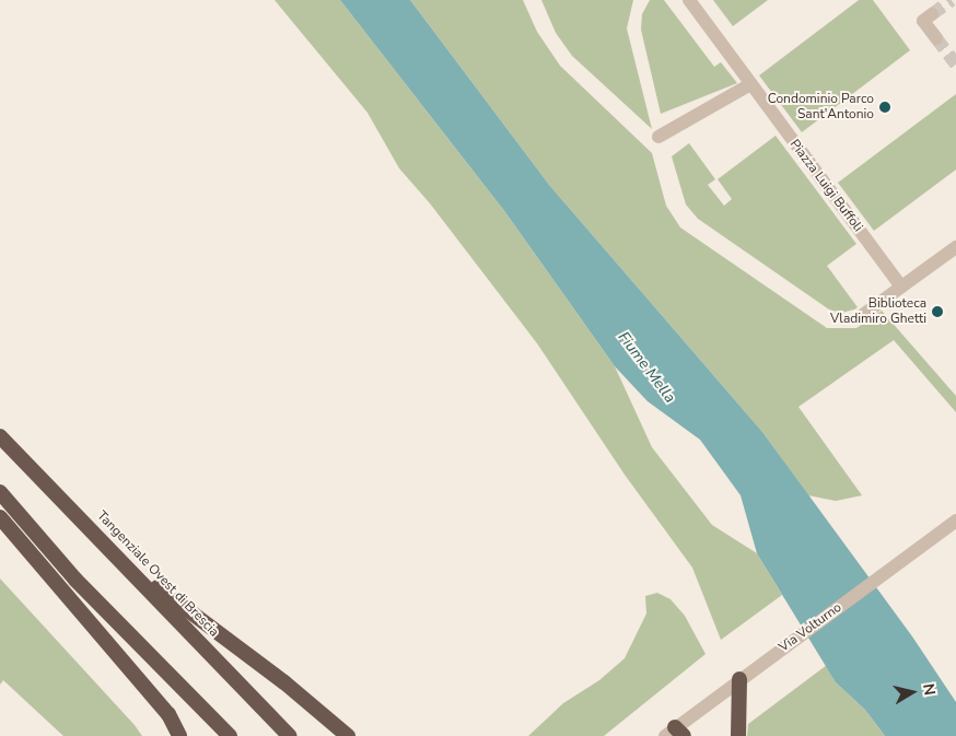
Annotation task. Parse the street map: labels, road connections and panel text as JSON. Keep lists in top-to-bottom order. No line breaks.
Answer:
{"streets":{"highway":["Tangenziale Ovest di Brescia"],"street":["Piazza Luigi Buffoli","Via Volturno"]},"water":["Fiume Mella"],"places":["Condominio Parco Sant'Antonio","Biblioteca Vladimiro Ghetti"],"north":"right"}
